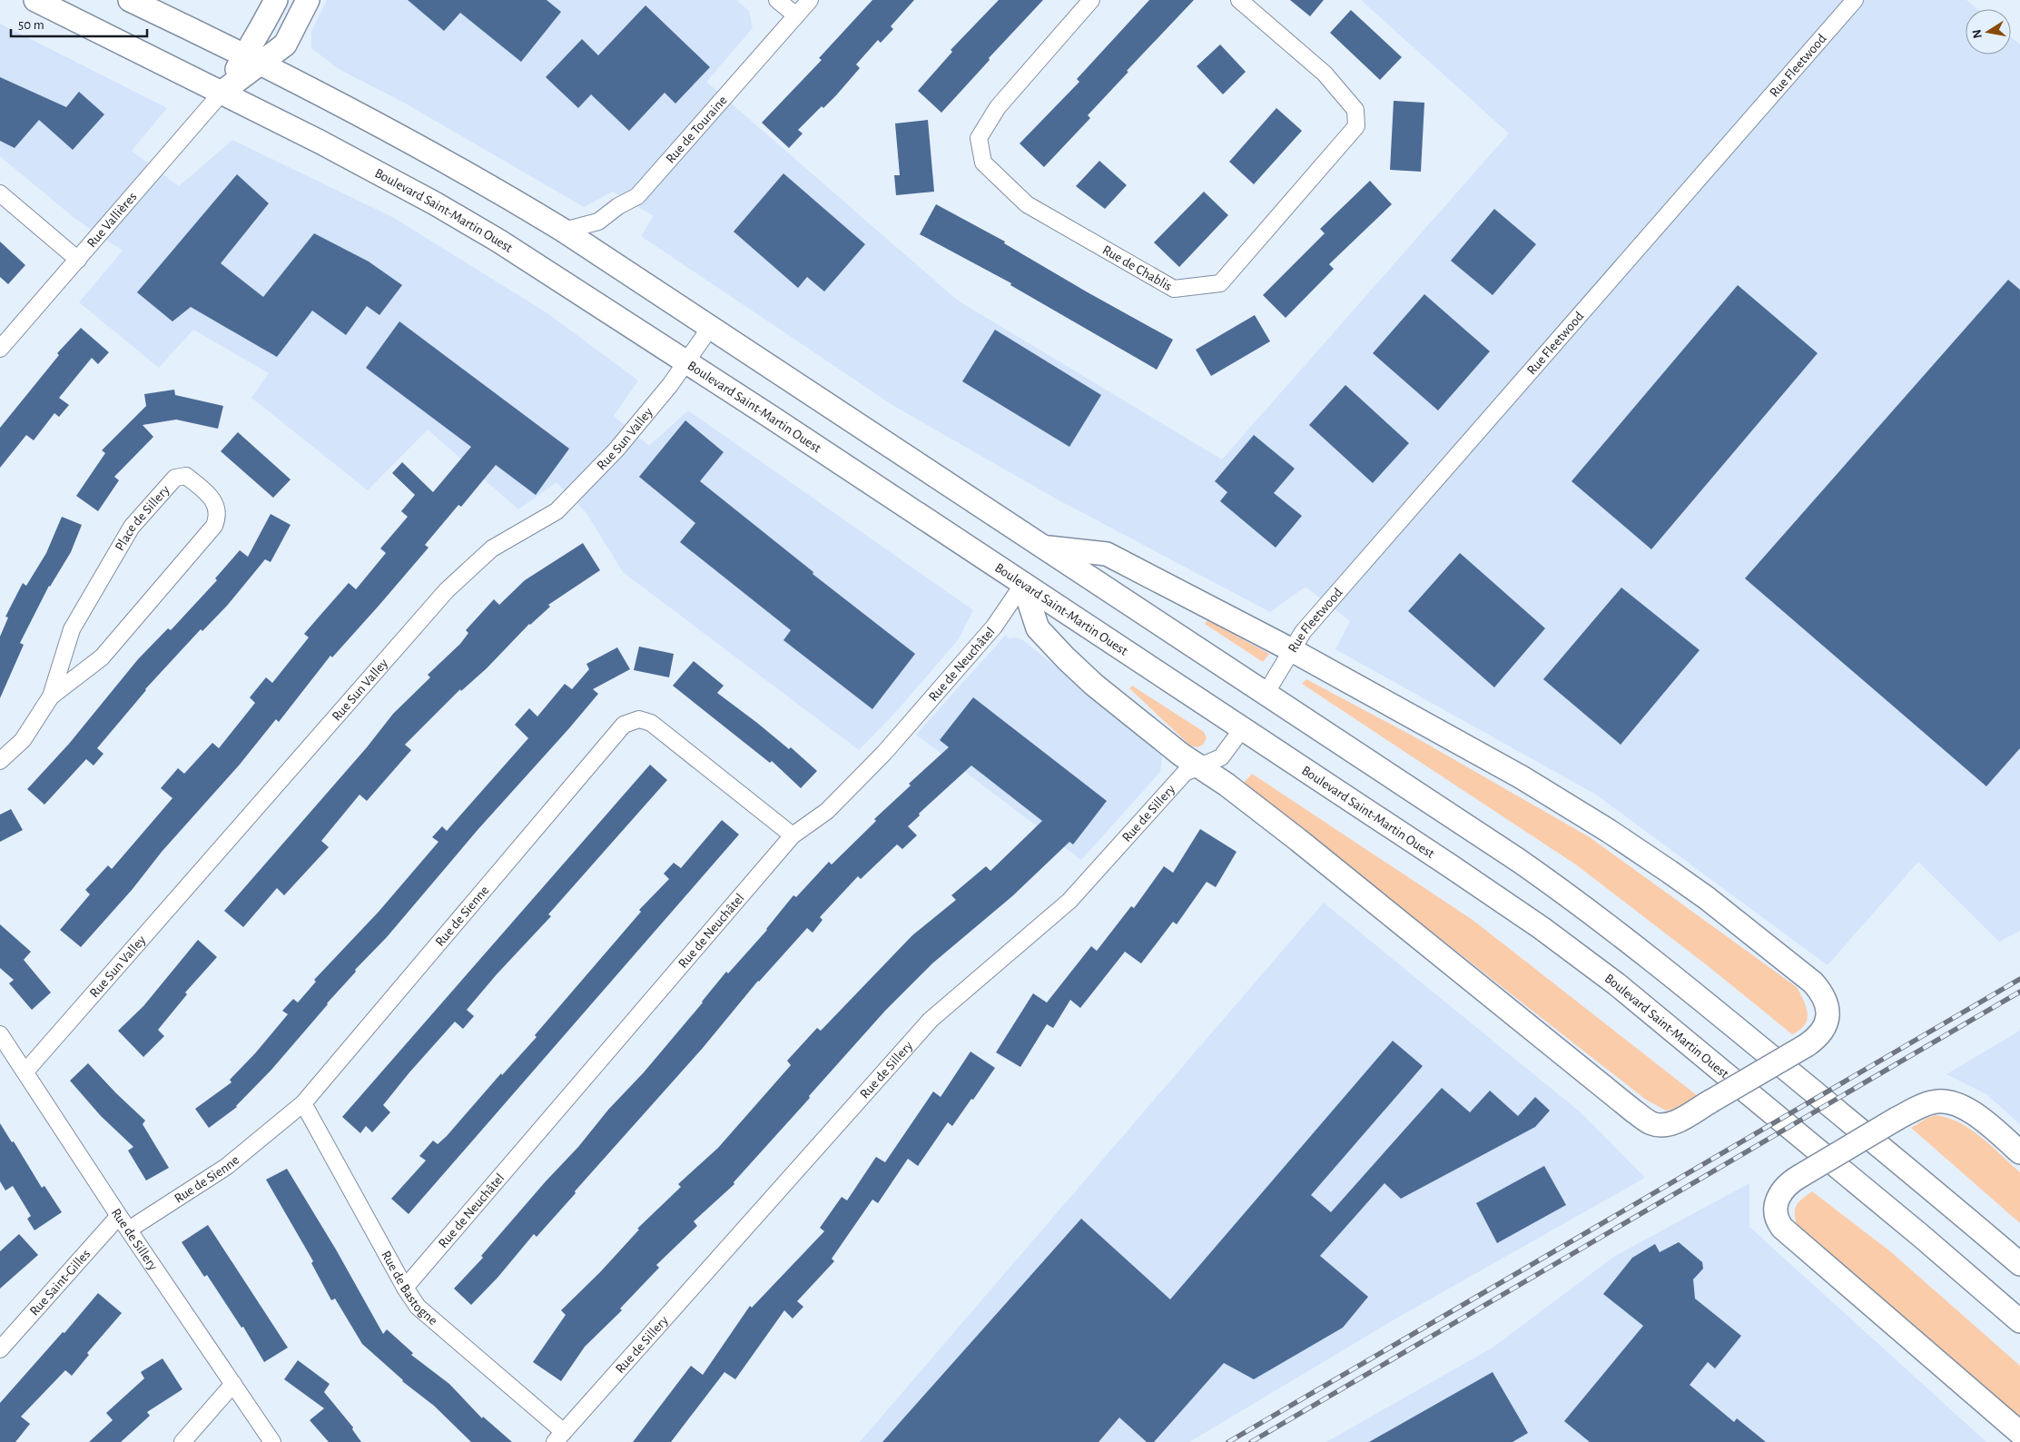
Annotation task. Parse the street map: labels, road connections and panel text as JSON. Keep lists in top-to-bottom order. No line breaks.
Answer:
{"streets":{"main road":["Boulevard Saint-Martin Ouest"],"street":["Rue Fleetwood","Rue de Touraine","Rue Vallières","Rue de Chablis","Rue Sun Valley","Place de Sillery","Rue de Neuchâtel","Rue de Sillery","Rue de Sienne","Rue Saint-Gilles","Rue de Bastogne"]},"crossings":[["Boulevard Saint-Martin Ouest","Rue Vallières"],["Boulevard Saint-Martin Ouest","Rue Sun Valley"],["Boulevard Saint-Martin Ouest","Rue de Neuchâtel"],["Boulevard Saint-Martin Ouest","Rue de Sillery"],["Rue Sun Valley","Rue de Sillery"],["Rue de Neuchâtel","Rue de Sienne"],["Rue de Neuchâtel","Rue de Bastogne"],["Rue de Sillery","Rue de Sienne"],["Rue de Sillery","Rue Saint-Gilles"],["Rue de Sillery","Rue de Bastogne"],["Rue de Sienne","Rue de Bastogne"]],"scale_bar":"50 m","north":"left"}
